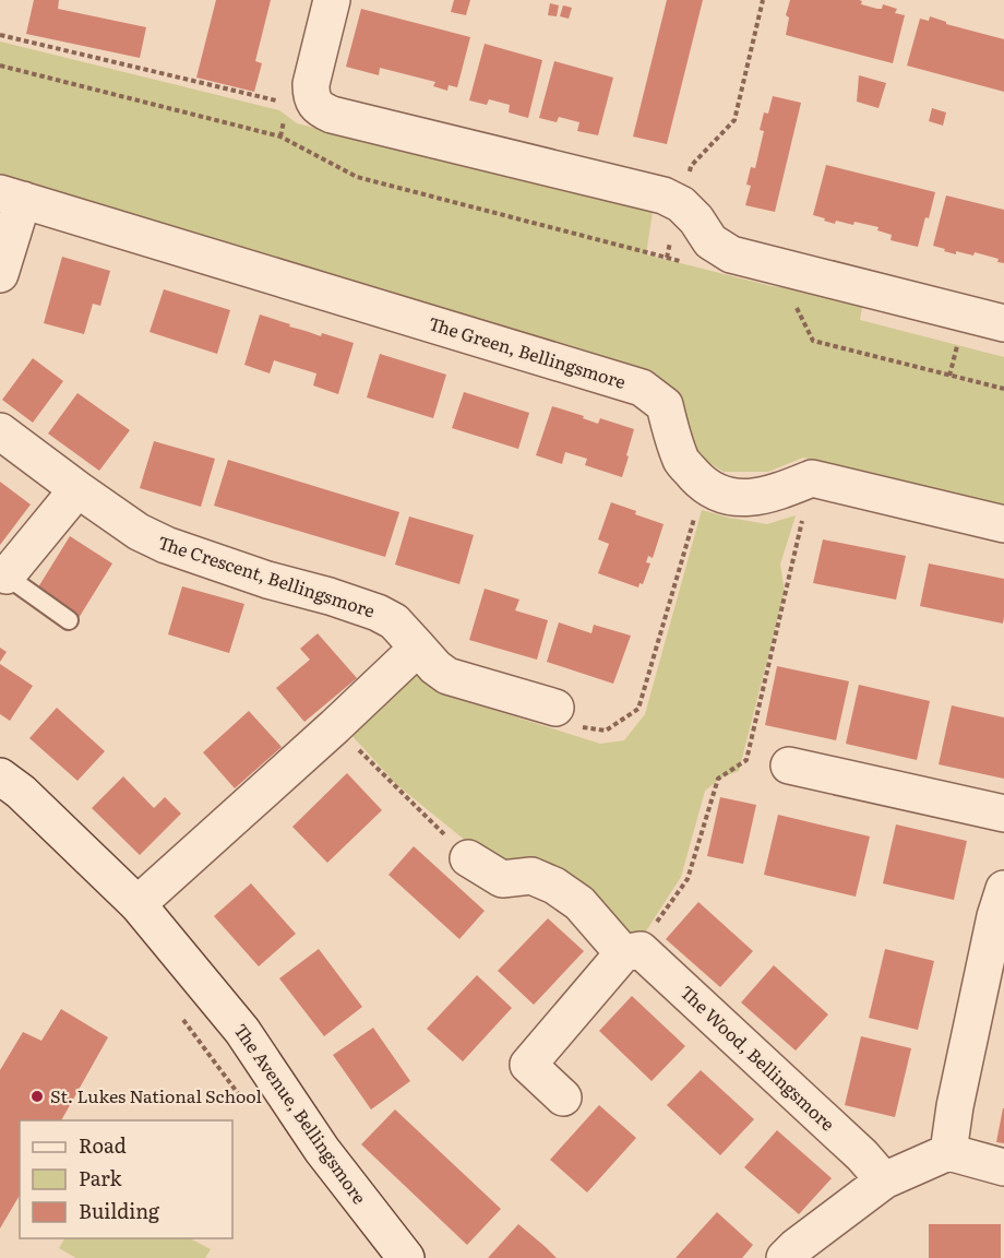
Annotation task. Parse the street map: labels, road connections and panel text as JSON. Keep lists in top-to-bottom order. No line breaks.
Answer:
{"streets":{"street":["The Green, Bellingsmore","The Crescent, Bellingsmore","The Wood, Bellingsmore","The Avenue, Bellingsmore"]},"places":["St. Lukes National School"],"legend":["Road","Park","Building"]}
